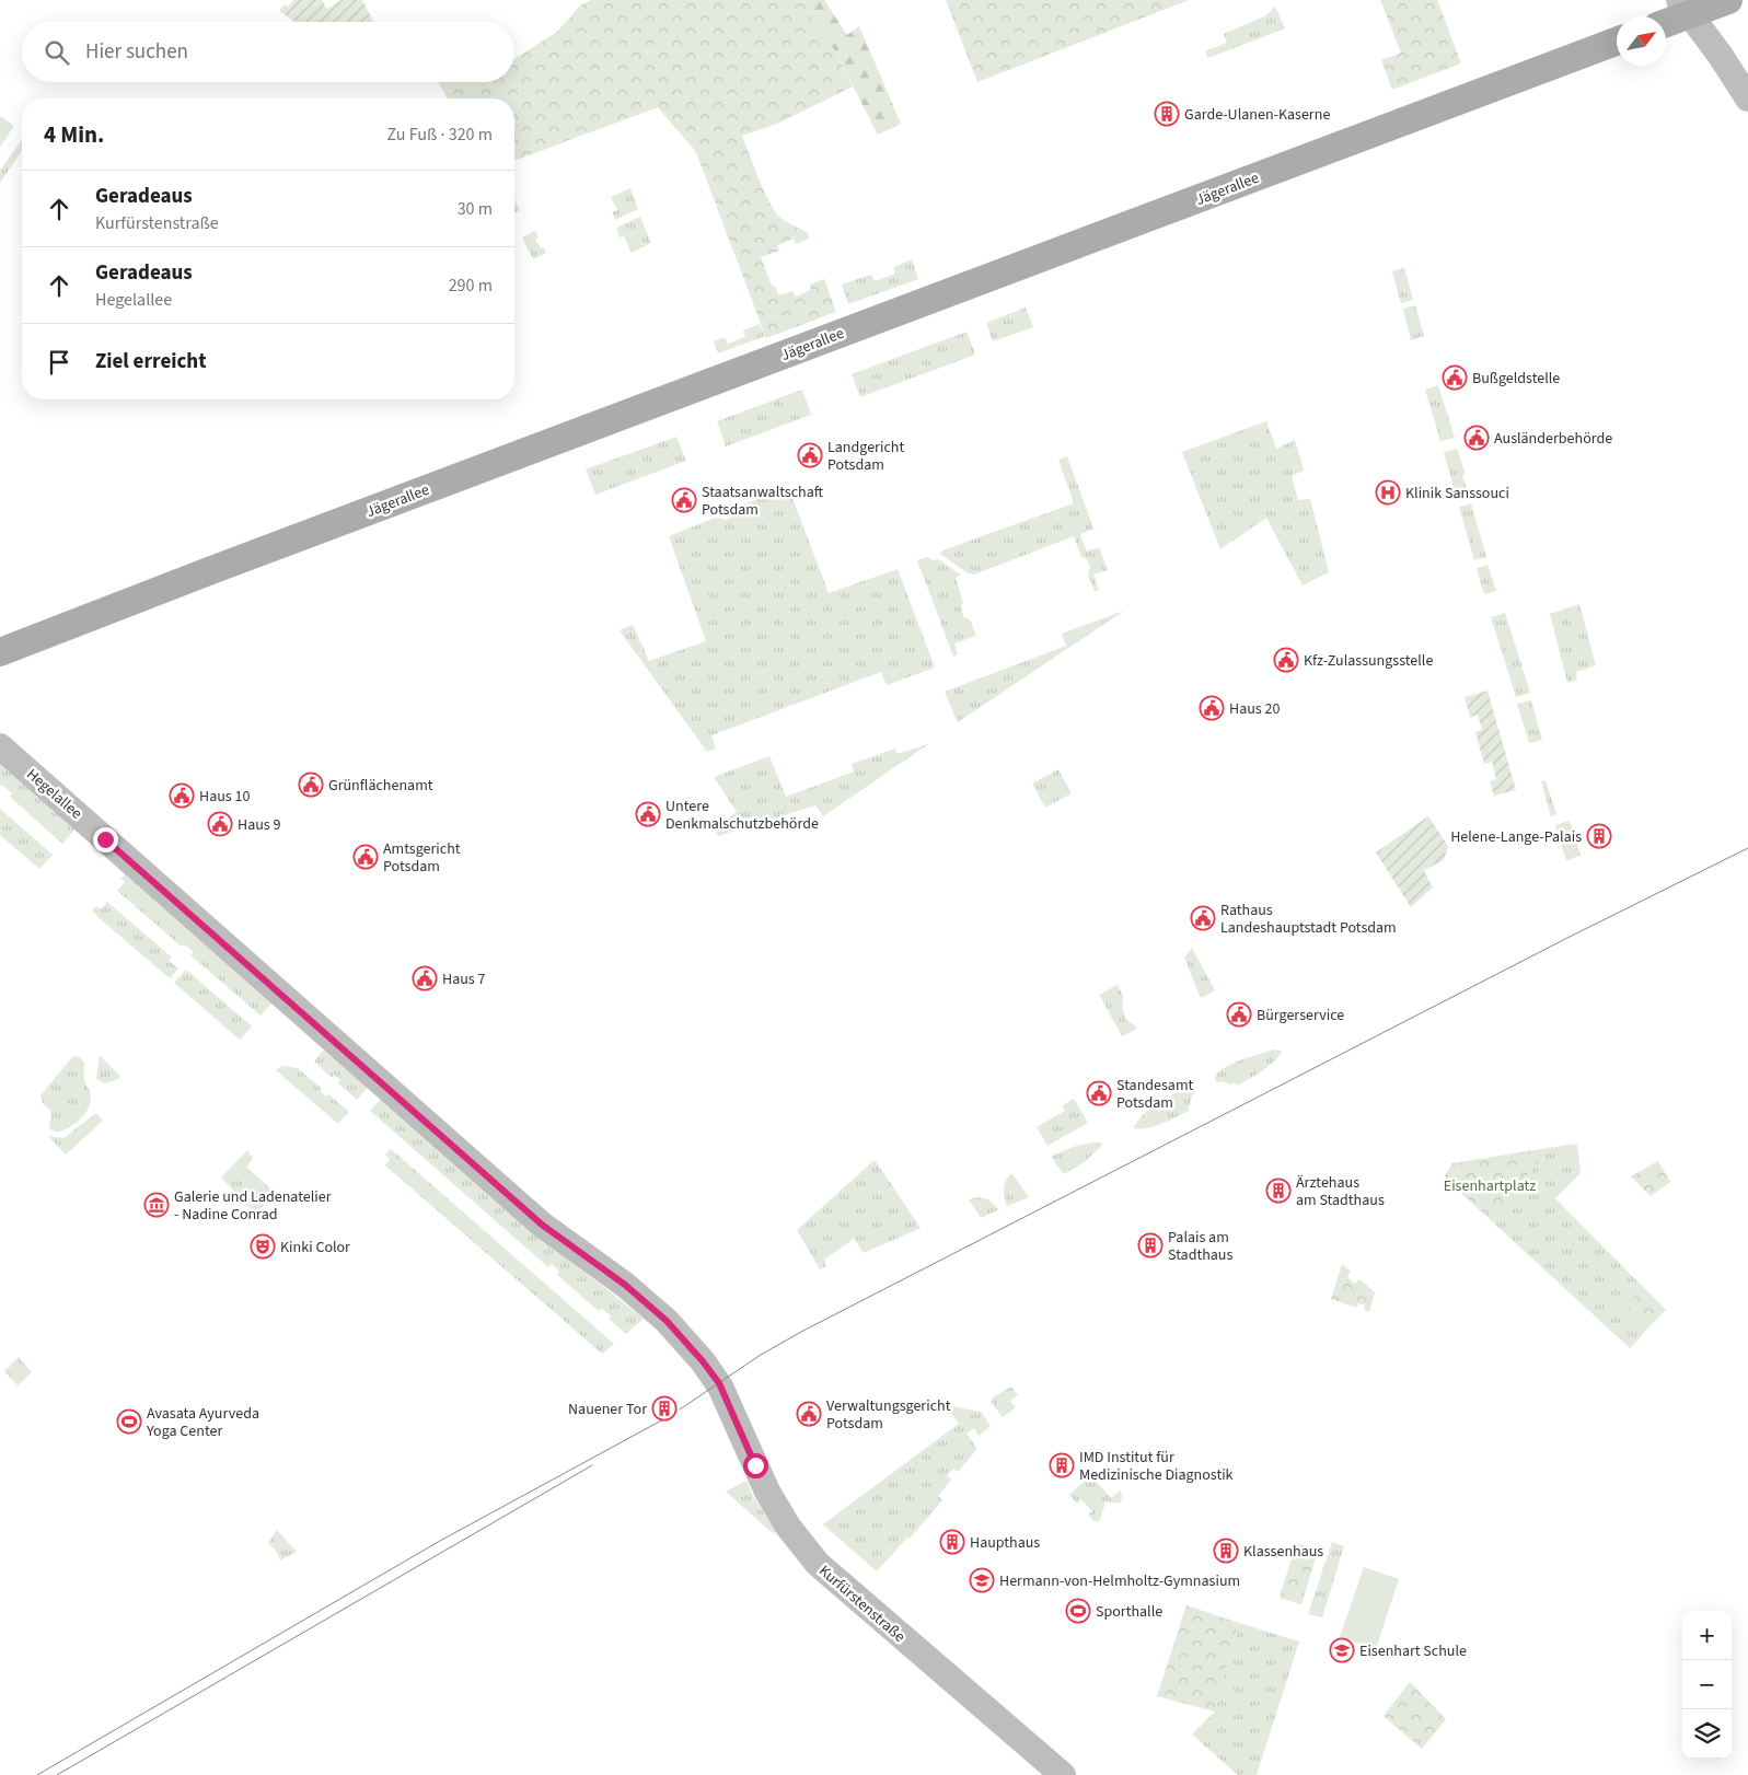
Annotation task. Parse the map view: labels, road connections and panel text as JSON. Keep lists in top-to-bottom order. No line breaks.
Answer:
{"streets":{"main road":["Jägerallee"],"street":["Hegelallee","Kurfürstenstraße"]},"crossings":[["Hegelallee","Kurfürstenstraße"]],"parks":["Eisenhartplatz"],"places":{"building":["Garde-Ulanen-Kaserne","Helene-Lange-Palais","Ärztehaus am Stadthaus","Palais am Stadthaus","Nauener Tor","IMD Institut für Medizinische Diagnostik","Haupthaus","Klassenhaus"],"public building":["Bußgeldstelle","Ausländerbehörde","Landgericht Potsdam","Staatsanwaltschaft Potsdam","Kfz-Zulassungsstelle","Haus 20","Grünflächenamt","Haus 10","Untere Denkmalschutzbehörde","Haus 9","Amtsgericht Potsdam","Rathaus Landeshauptstadt Potsdam","Haus 7","Bürgerservice","Standesamt Potsdam","Verwaltungsgericht Potsdam"],"hospital":["Klinik Sanssouci"],"museum":["Galerie und Ladenatelier - Nadine Conrad"],"theatre":["Kinki Color"],"sports":["Avasata Ayurveda Yoga Center","Sporthalle"],"school or university":["Hermann-von-Helmholtz-Gymnasium","Eisenhart Schule"]},"north":"top right","page":{"search":"Hier suchen","heading":["4 Min.","Zu Fuß · 320 m"],"list":[["Geradeaus","Kurfürstenstraße","30 m"],["Geradeaus","Hegelallee","290 m"],"Ziel erreicht"],"map_buttons":["+","−"]}}
